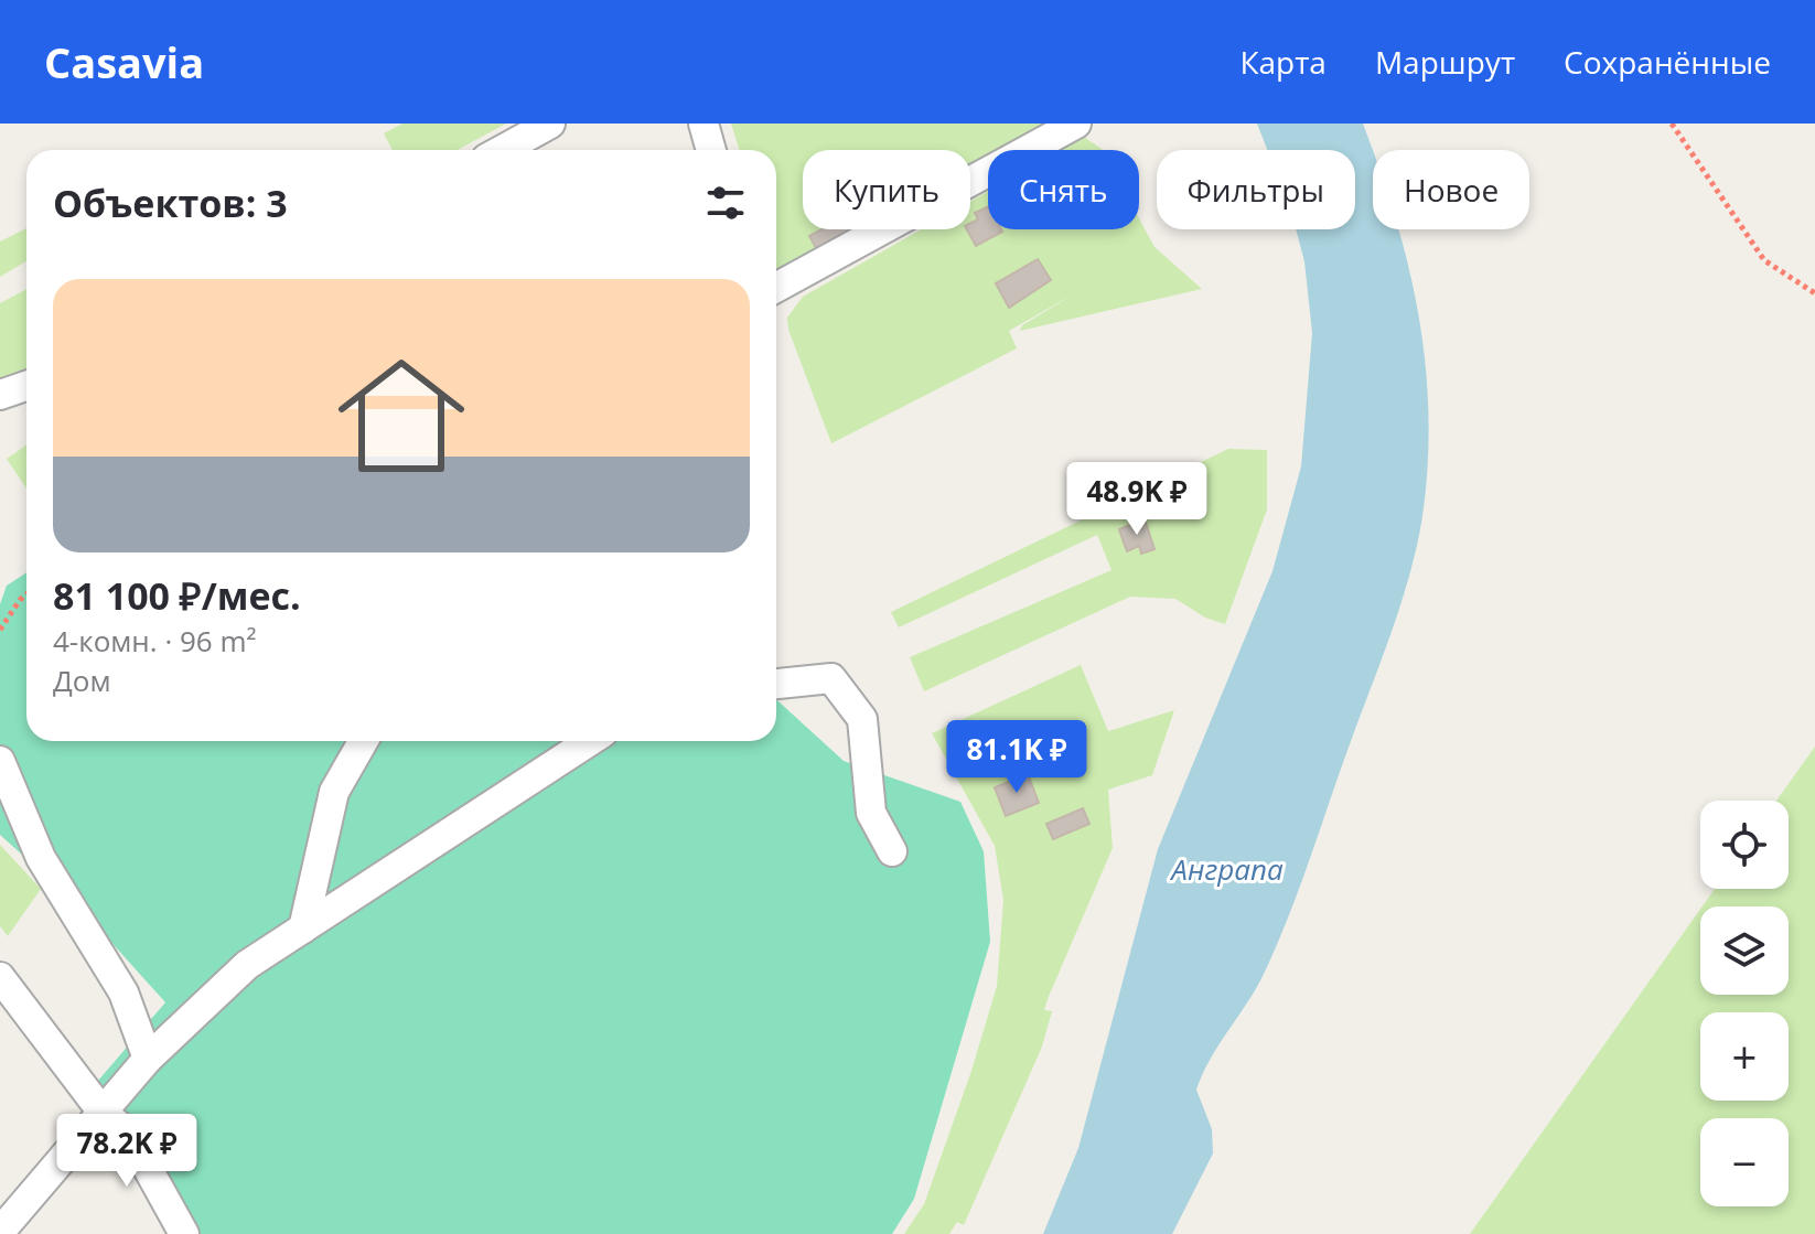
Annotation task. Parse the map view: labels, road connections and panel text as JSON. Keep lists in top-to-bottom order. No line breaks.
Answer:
{"water":["Анграпа"],"page":{"header":"Casavia","nav":["Карта","Маршрут","Сохранённые"],"chip":["Купить","Снять","Фильтры","Новое"],"heading":"Объектов: 3","list":[{"name":"81 100 ₽/мес.","note":"4-комн. · 96 m² · Дом"}],"price":["48.9K ₽","81.1K ₽","78.2K ₽"],"map_buttons":["+","−"]}}
